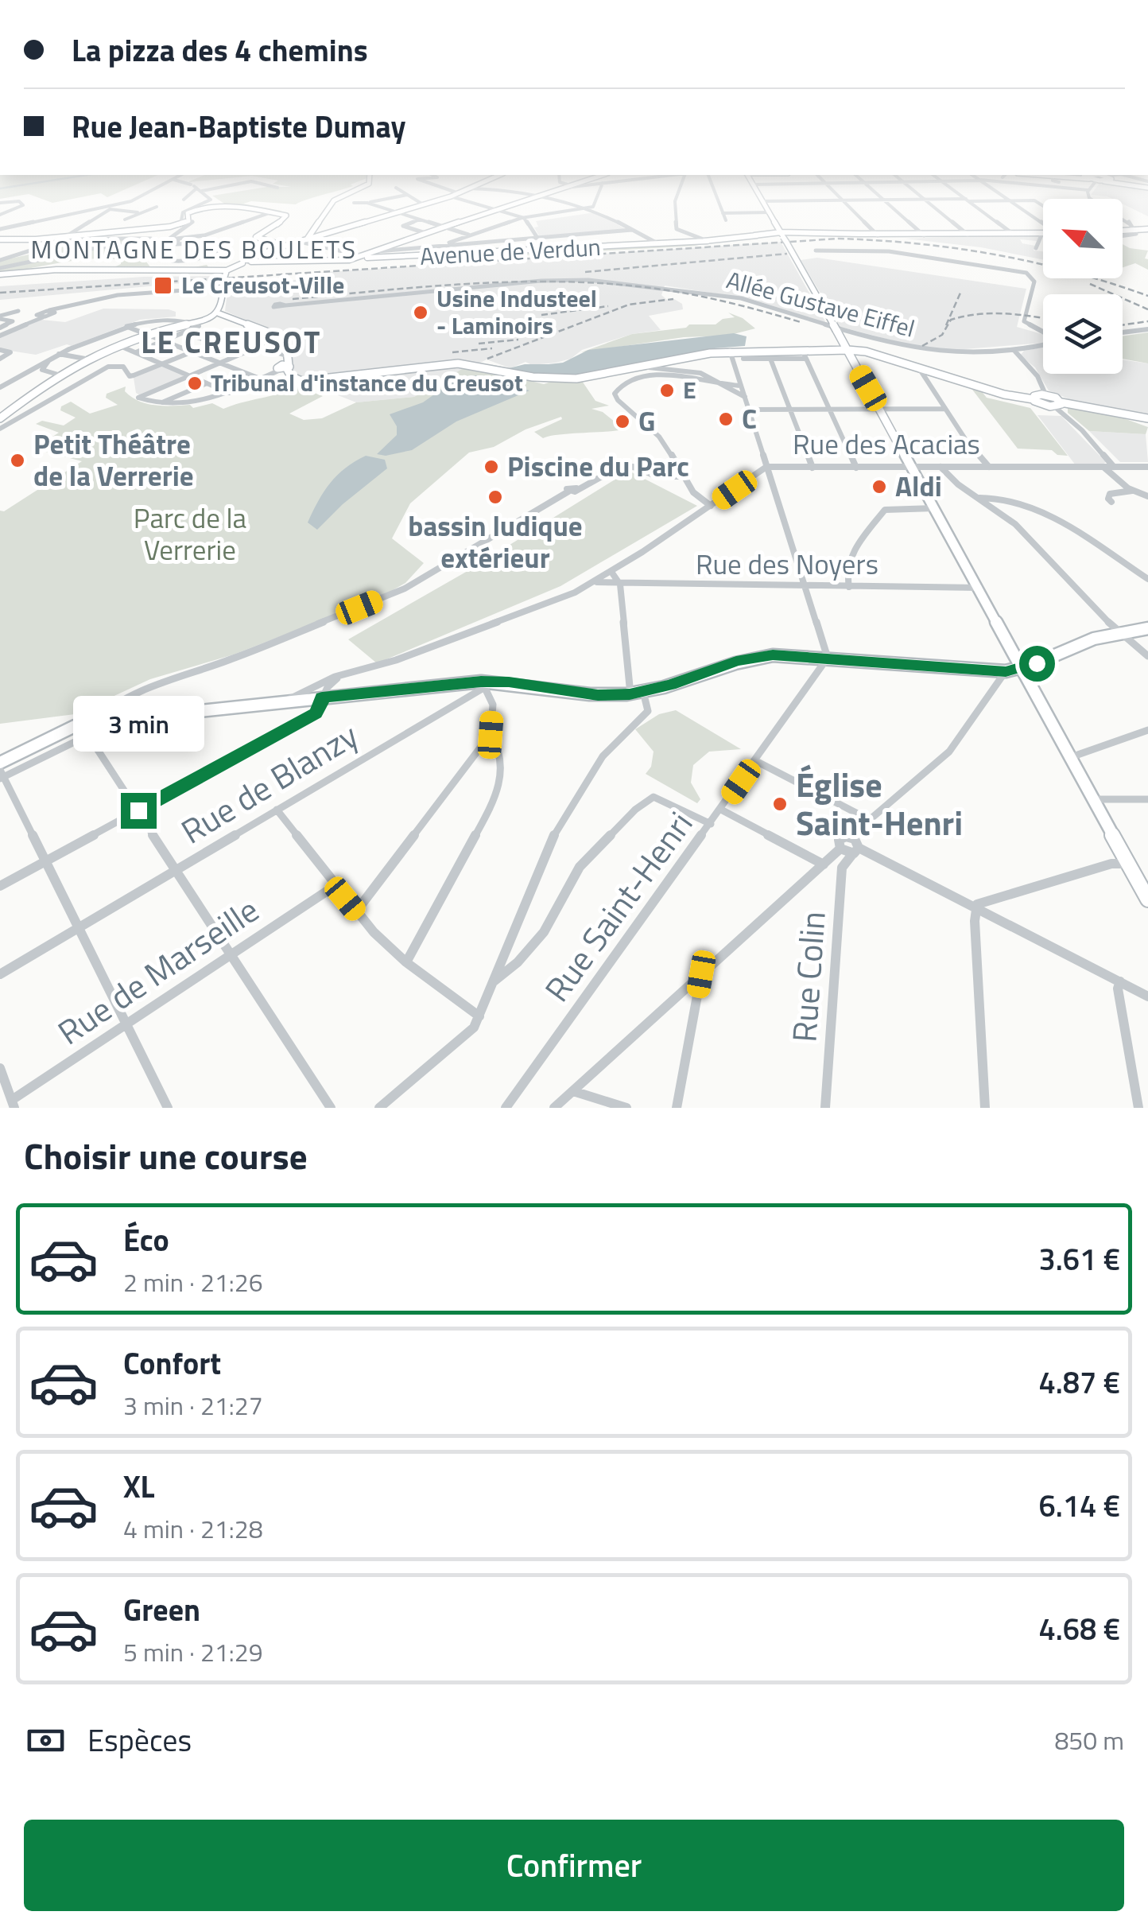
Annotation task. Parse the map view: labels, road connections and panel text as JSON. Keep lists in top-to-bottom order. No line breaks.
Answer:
{"streets":{"main road":["Avenue de Verdun"],"street":["Allée Gustave Eiffel","Rue des Acacias","Rue des Noyers","Rue de Blanzy","Rue Saint-Henri","Rue de Marseille","Rue Colin"]},"crossings":[["Rue des Acacias","Rue des Noyers"]],"districts":["MONTAGNE DES BOULETS","LE CREUSOT"],"parks":["Parc de la Verrerie"],"places":{"transit":["Le Creusot-Ville"],"other":["Usine Industeel - Laminoirs","Tribunal d'instance du Creusot","E","C","G","Petit Théâtre de la Verrerie","Piscine du Parc","Aldi","bassin ludique extérieur","Église Saint-Henri"]},"north":"top left","page":{"banner":["La pizza des 4 chemins","Rue Jean-Baptiste Dumay"],"bubble":"3 min","heading":"Choisir une course","list":[{"name":"Éco","note":"2 min · 21:26","value":"3.61 €"},{"name":"Confort","note":"3 min · 21:27","value":"4.87 €"},{"name":"XL","note":"4 min · 21:28","value":"6.14 €"},{"name":"Green","note":"5 min · 21:29","value":"4.68 €"}],"pay":["Espèces","850 m"],"buttons":"Confirmer"}}
